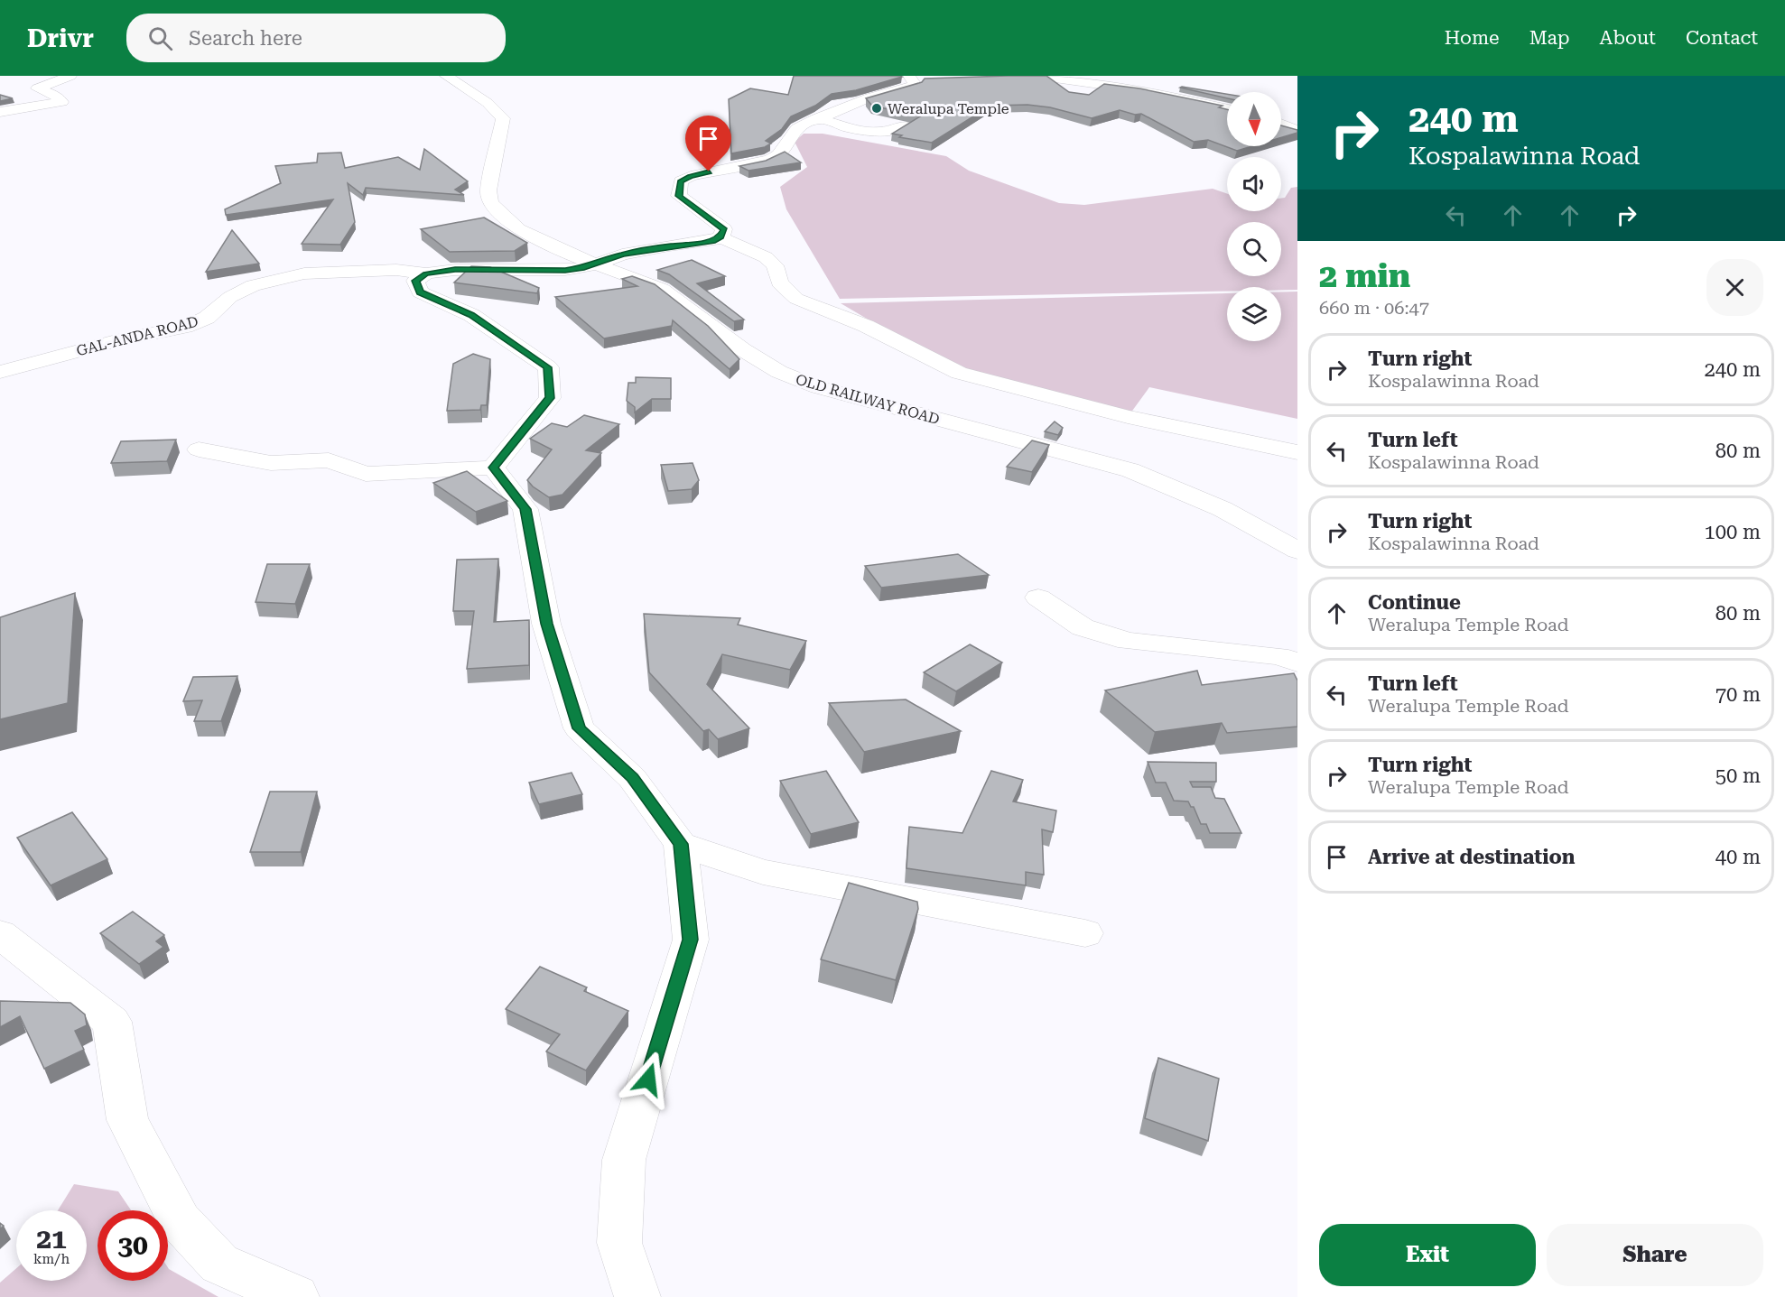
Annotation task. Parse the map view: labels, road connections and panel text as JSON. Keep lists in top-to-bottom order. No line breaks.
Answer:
{"streets":{"street":["GAL-ANDA ROAD","OLD RAILWAY ROAD"]},"crossings":[["GAL-ANDA ROAD","OLD RAILWAY ROAD"]],"places":["Weralupa Temple"],"north":"bottom","page":{"header":"Drivr","search":"Search here","nav":["Home","Map","About","Contact"],"turn":["240 m","Kospalawinna Road"],"heading":["2 min","660 m · 06:47"],"list":[{"name":"Turn right","note":"Kospalawinna Road","value":"240 m"},{"name":"Turn left","note":"Kospalawinna Road","value":"80 m"},{"name":"Turn right","note":"Kospalawinna Road","value":"100 m"},{"name":"Continue","note":"Weralupa Temple Road","value":"80 m"},{"name":"Turn left","note":"Weralupa Temple Road","value":"70 m"},{"name":"Turn right","note":"Weralupa Temple Road","value":"50 m"},{"name":"Arrive at destination","value":"40 m"}],"speed":"21 km/h","limit":"30","buttons":["Exit","Share"]}}
